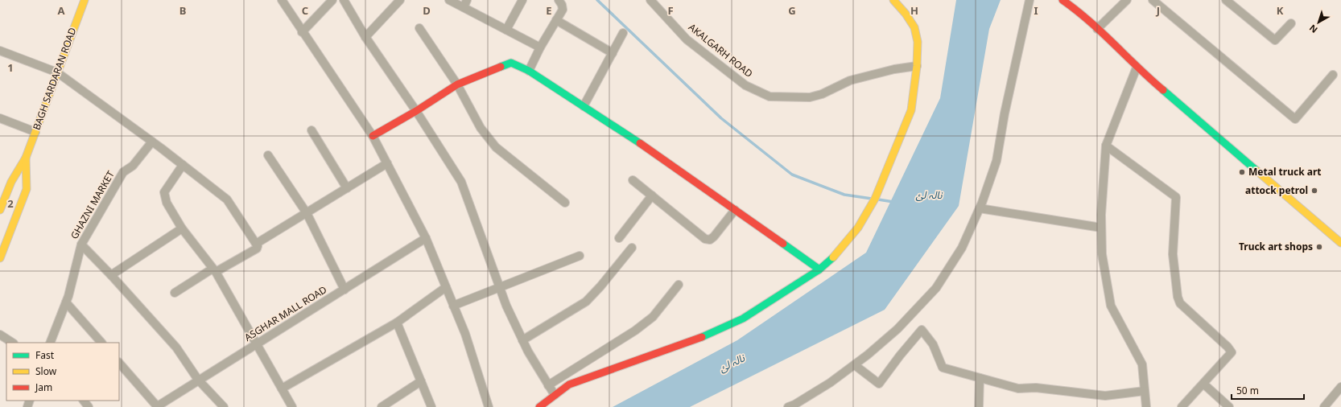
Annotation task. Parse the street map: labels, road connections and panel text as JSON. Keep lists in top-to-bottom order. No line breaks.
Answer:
{"streets":{"street":["AKALGARH ROAD","BAGH SARDARAN ROAD","GHAZNI MARKET","ASGHAR MALL ROAD"]},"water":["نالہ لئ"],"places":["Metal truck art","attock petrol","Truck art shops"],"legend":["Fast","Slow","Jam"],"scale_bar":"50 m","north":"bottom left","grid":{"columns":["A","B","C","D","E","F","G","H","I","J","K"],"rows":["1","2"]}}
